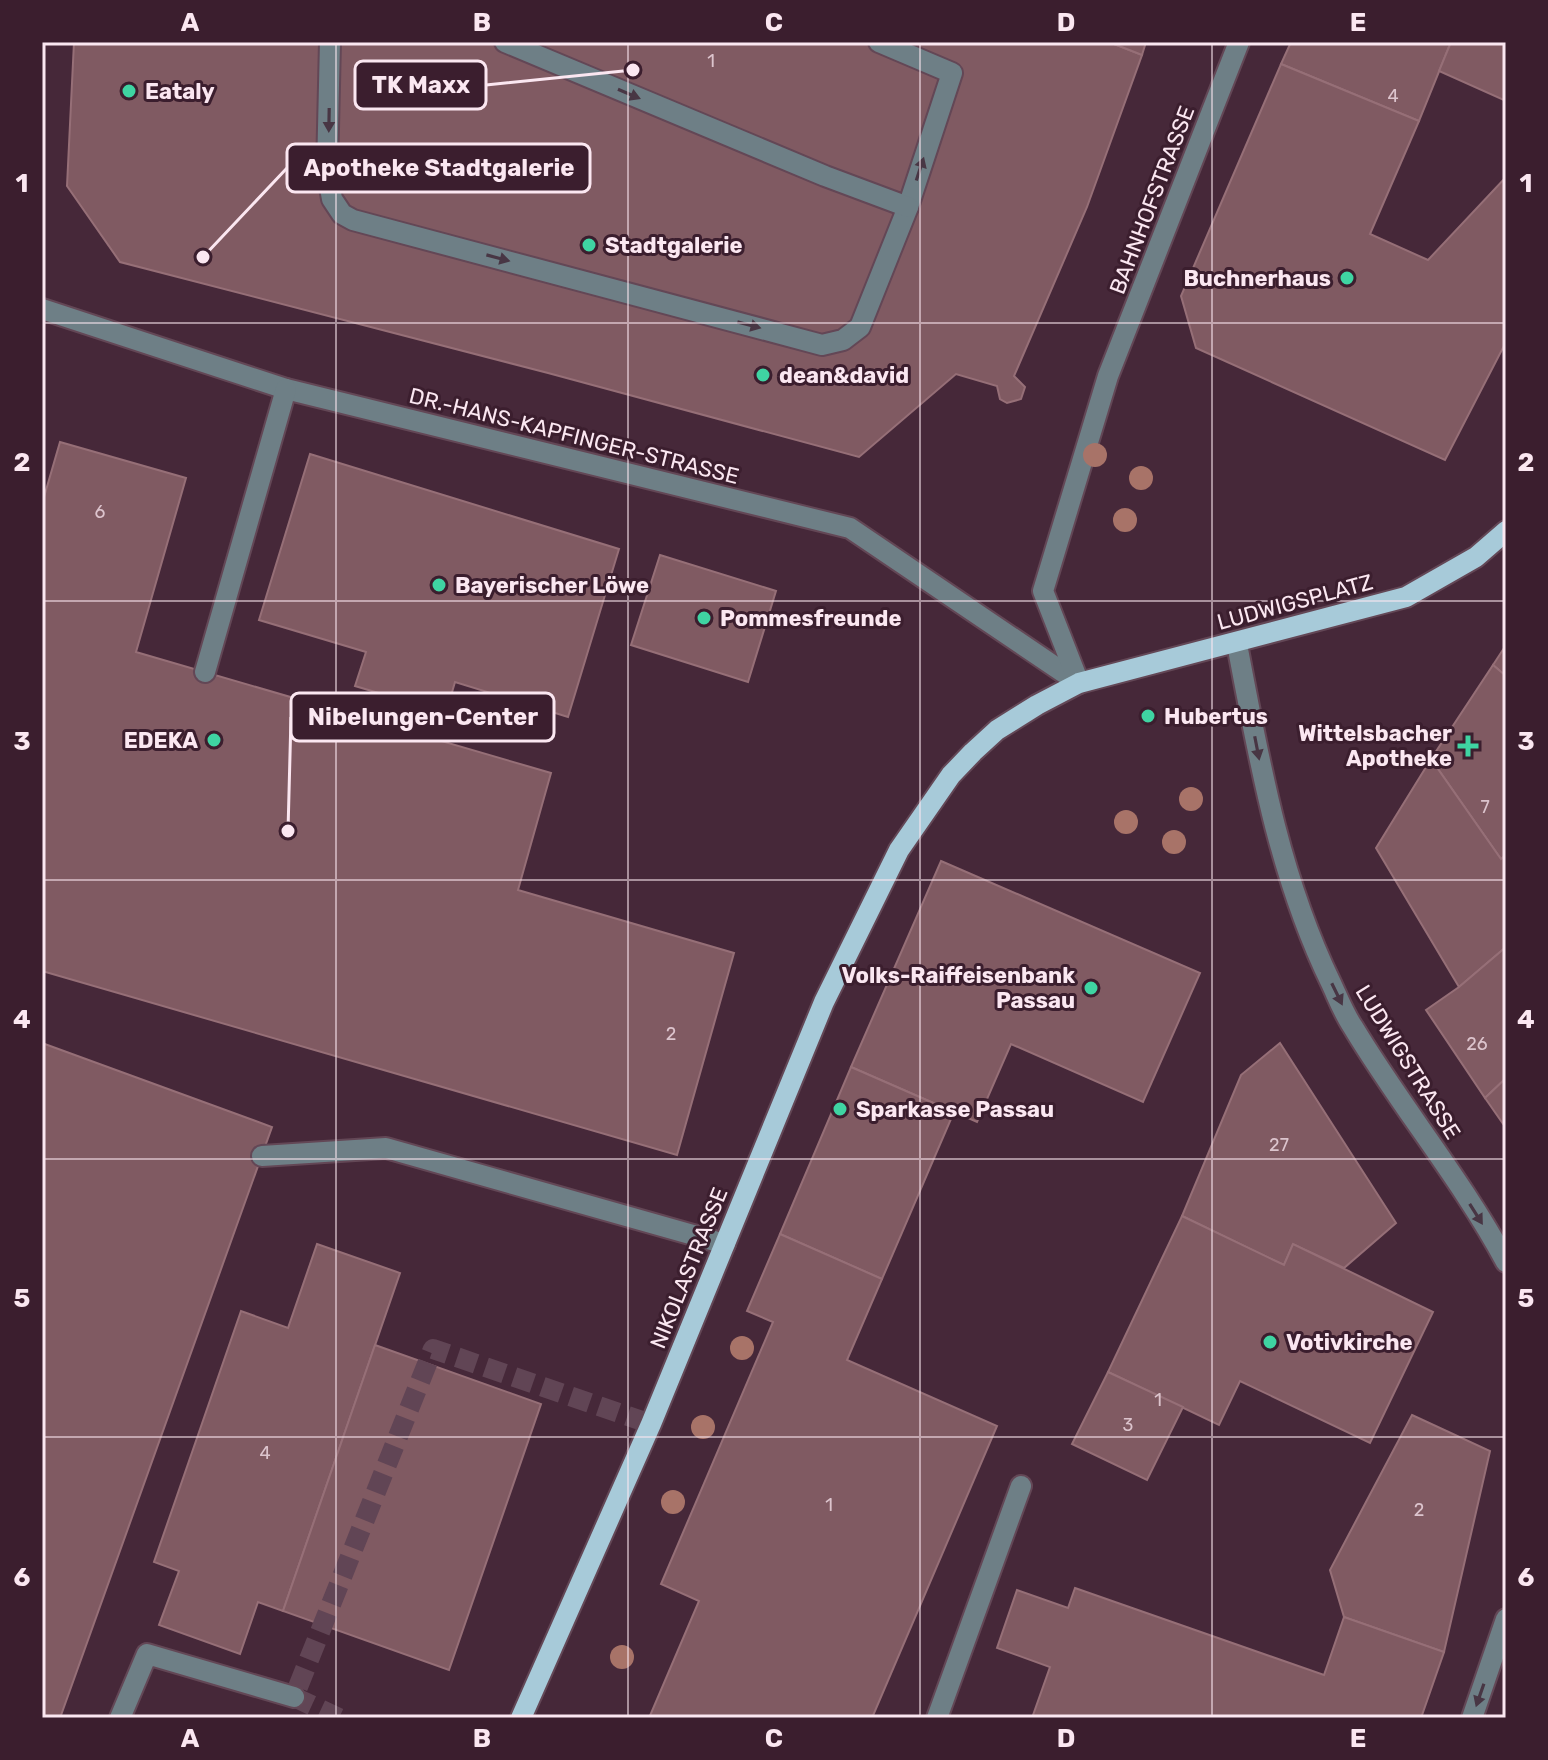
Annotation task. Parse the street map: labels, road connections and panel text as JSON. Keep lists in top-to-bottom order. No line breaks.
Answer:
{"streets":{"main road":["LUDWIGSPLATZ","NIKOLASTRASSE"],"street":["BAHNHOFSTRASSE","DR.-HANS-KAPFINGER-STRASSE","LUDWIGSTRASSE"]},"crossings":[["BAHNHOFSTRASSE","DR.-HANS-KAPFINGER-STRASSE"],["BAHNHOFSTRASSE","LUDWIGSPLATZ"],["DR.-HANS-KAPFINGER-STRASSE","LUDWIGSPLATZ"],["LUDWIGSPLATZ","LUDWIGSTRASSE"],["LUDWIGSPLATZ","NIKOLASTRASSE"]],"one_way":["LUDWIGSTRASSE"],"places":{"other":["TK Maxx","Eataly","Stadtgalerie","Apotheke Stadtgalerie","Buchnerhaus","dean&david","Bayerischer Löwe","Pommesfreunde","Hubertus","EDEKA","Nibelungen-Center","Volks-Raiffeisenbank Passau","Sparkasse Passau","Votivkirche"],"health":["Wittelsbacher Apotheke"]},"house_numbers":["1","4","6","7","2","26","27","1","3","4","1","2"],"grid":{"columns":["A","B","C","D","E"],"rows":["1","2","3","4","5","6"]}}
